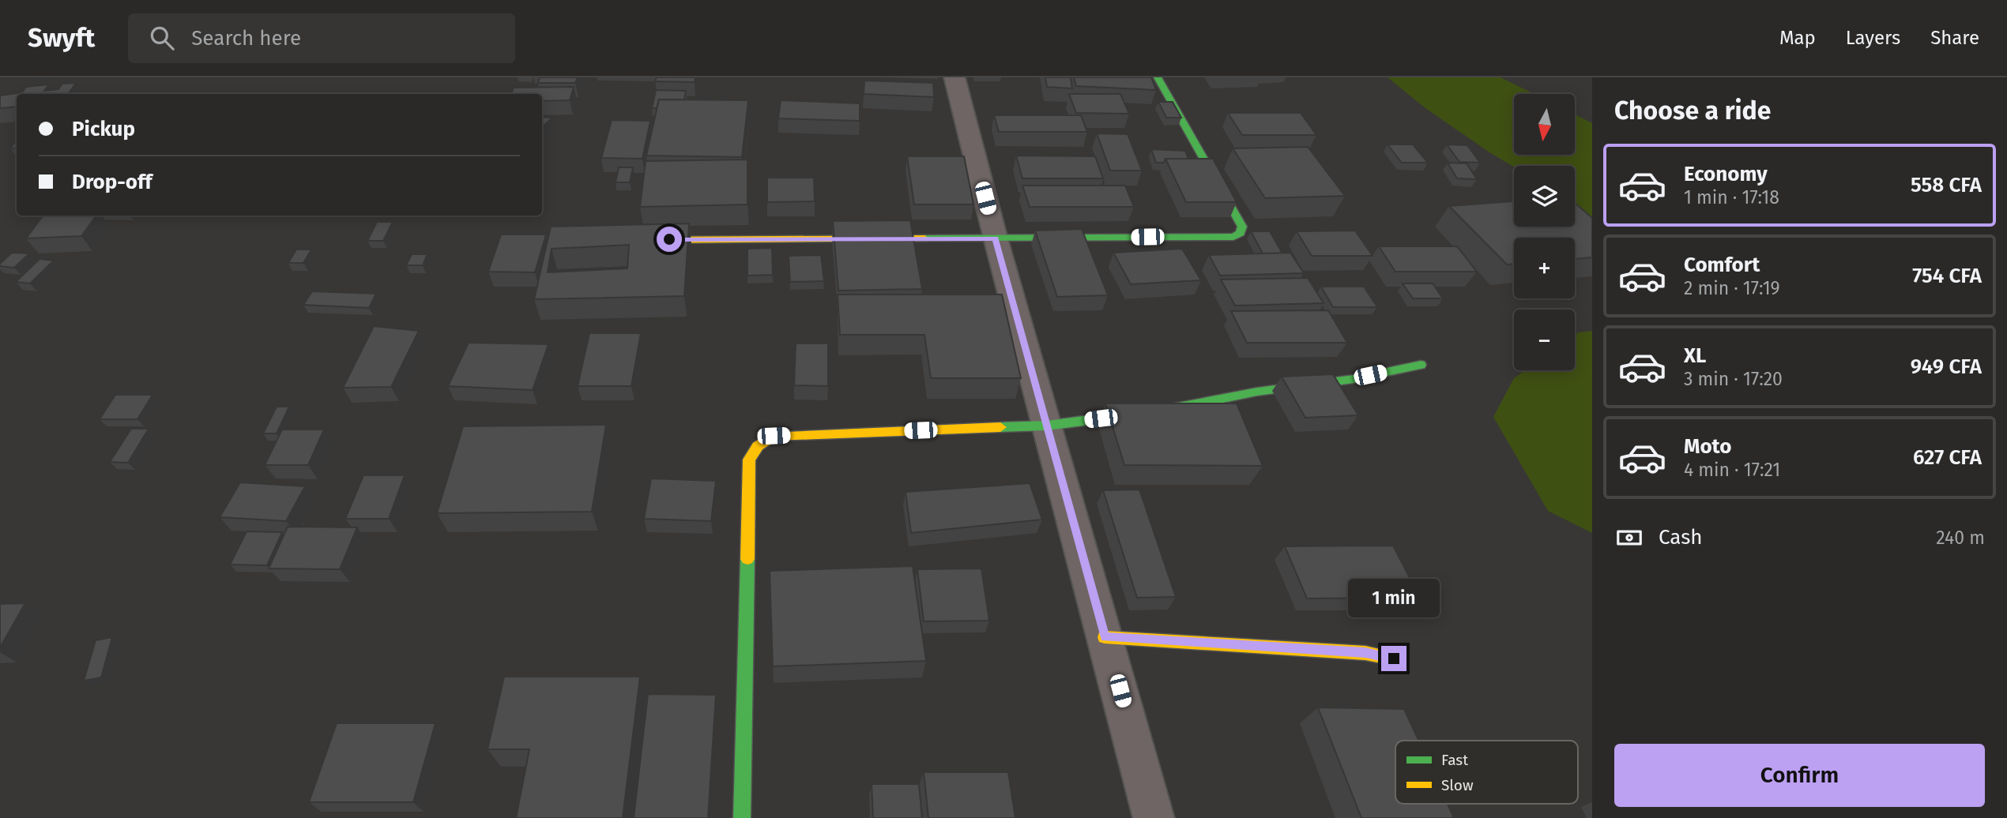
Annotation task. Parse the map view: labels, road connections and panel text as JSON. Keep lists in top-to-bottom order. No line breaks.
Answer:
{"legend":["Fast","Slow"],"north":"bottom","page":{"header":"Swyft","search":"Search here","nav":["Map","Layers","Share"],"heading":"Choose a ride","map_buttons":["+","−"],"banner":["Pickup","Drop-off"],"list":[{"name":"Economy","note":"1 min · 17:18","value":"558 CFA"},{"name":"Comfort","note":"2 min · 17:19","value":"754 CFA"},{"name":"XL","note":"3 min · 17:20","value":"949 CFA"},{"name":"Moto","note":"4 min · 17:21","value":"627 CFA"}],"pay":["Cash","240 m"],"bubble":"1 min","buttons":"Confirm"}}
